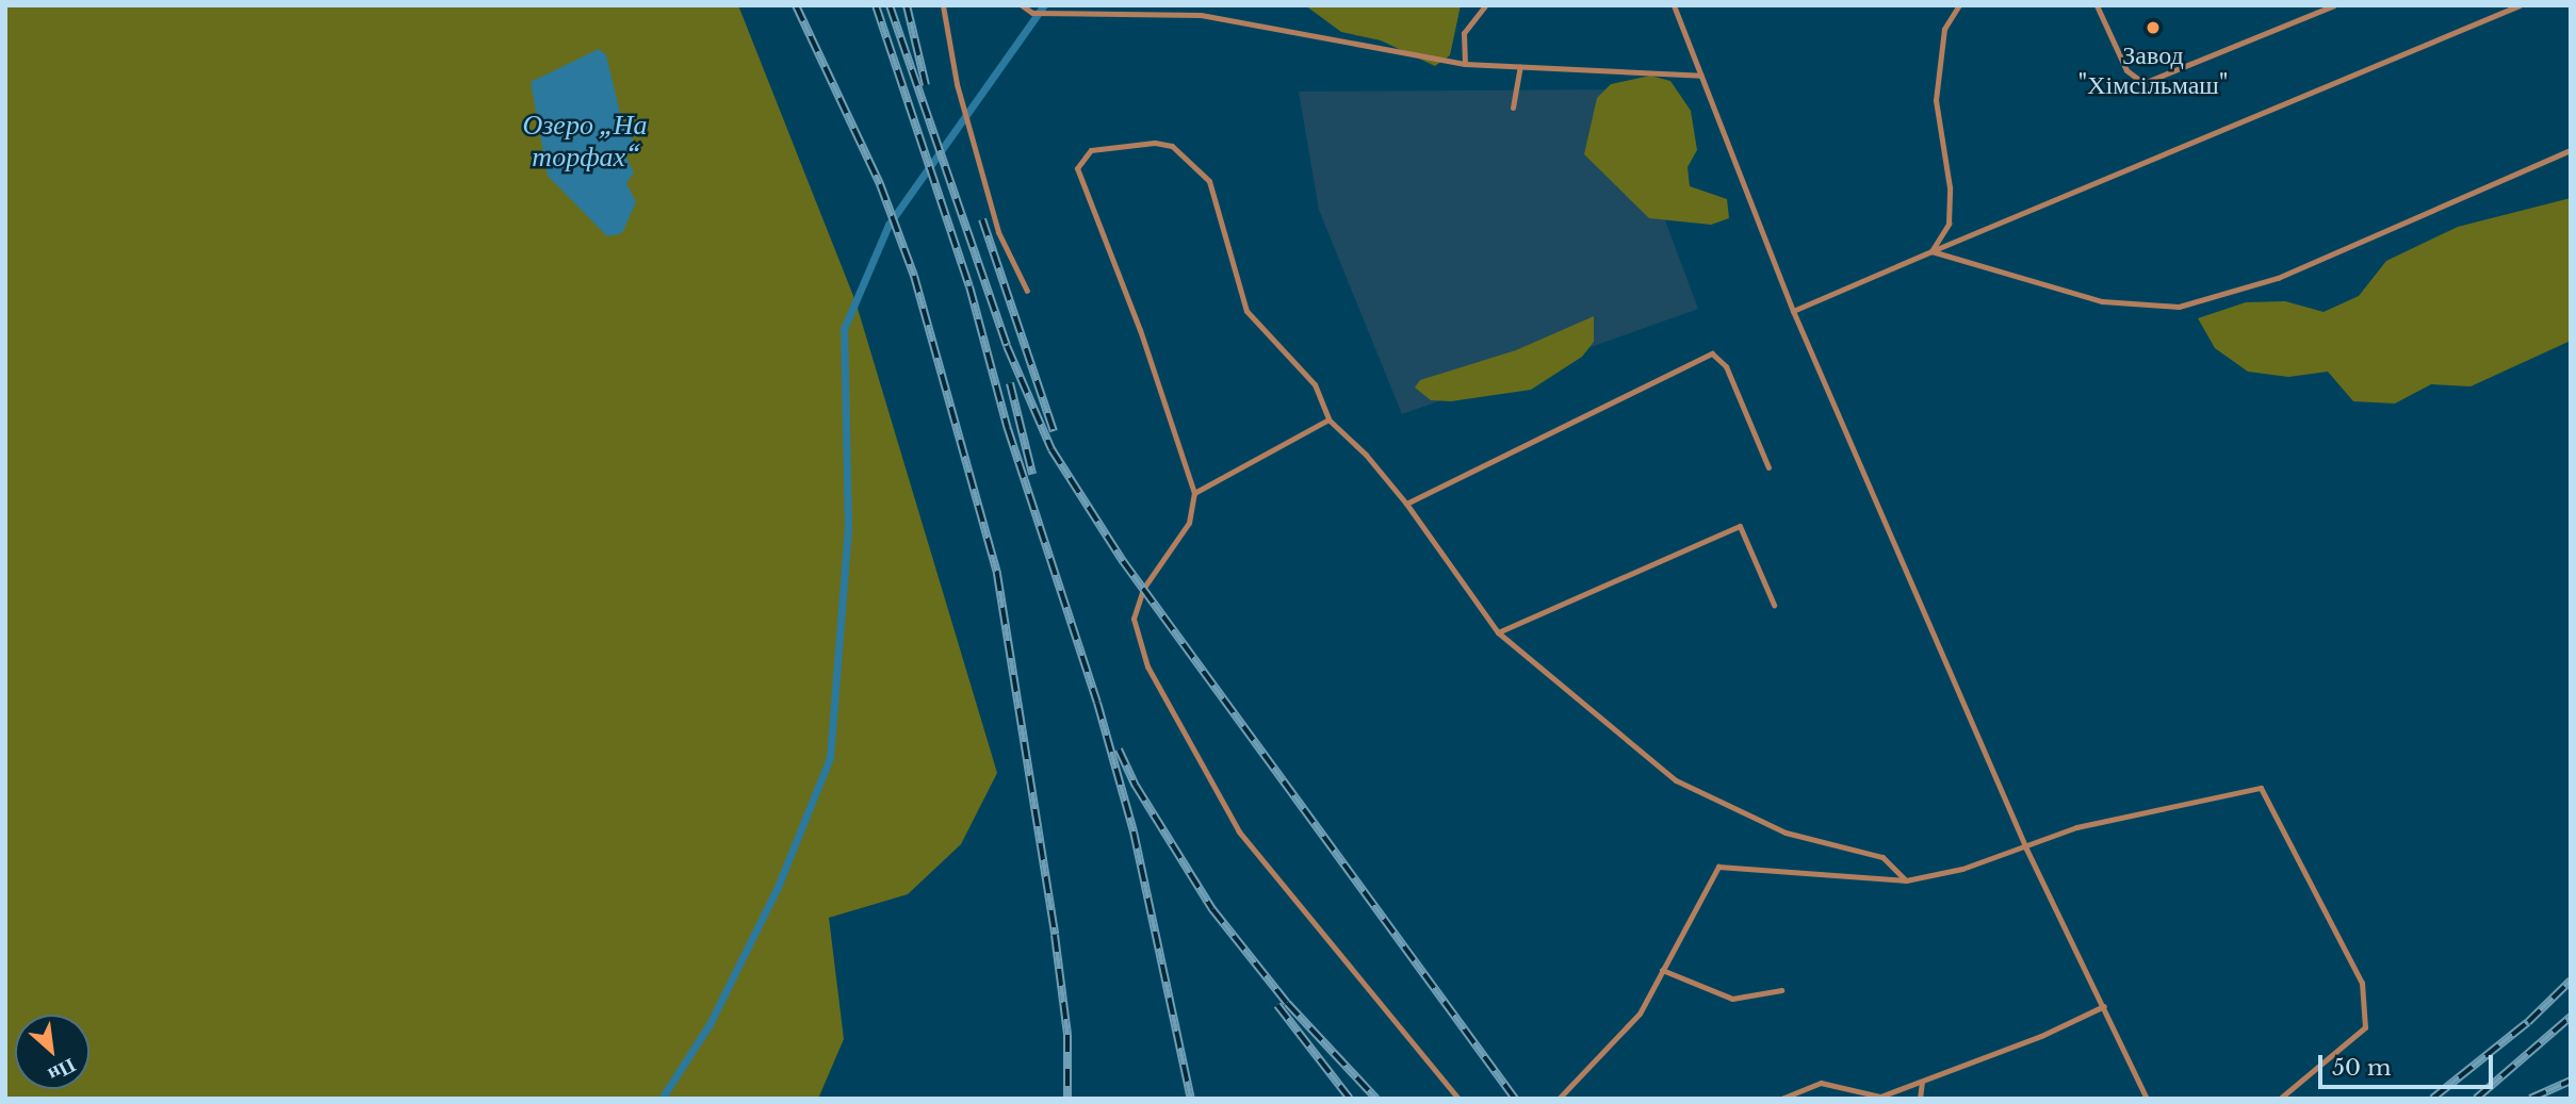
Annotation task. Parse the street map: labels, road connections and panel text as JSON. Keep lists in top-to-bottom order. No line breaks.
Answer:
{"water":["Озеро „На торфах“"],"places":["Завод \"Хімсільмаш\""],"scale_bar":"50 m","north":"bottom right"}
